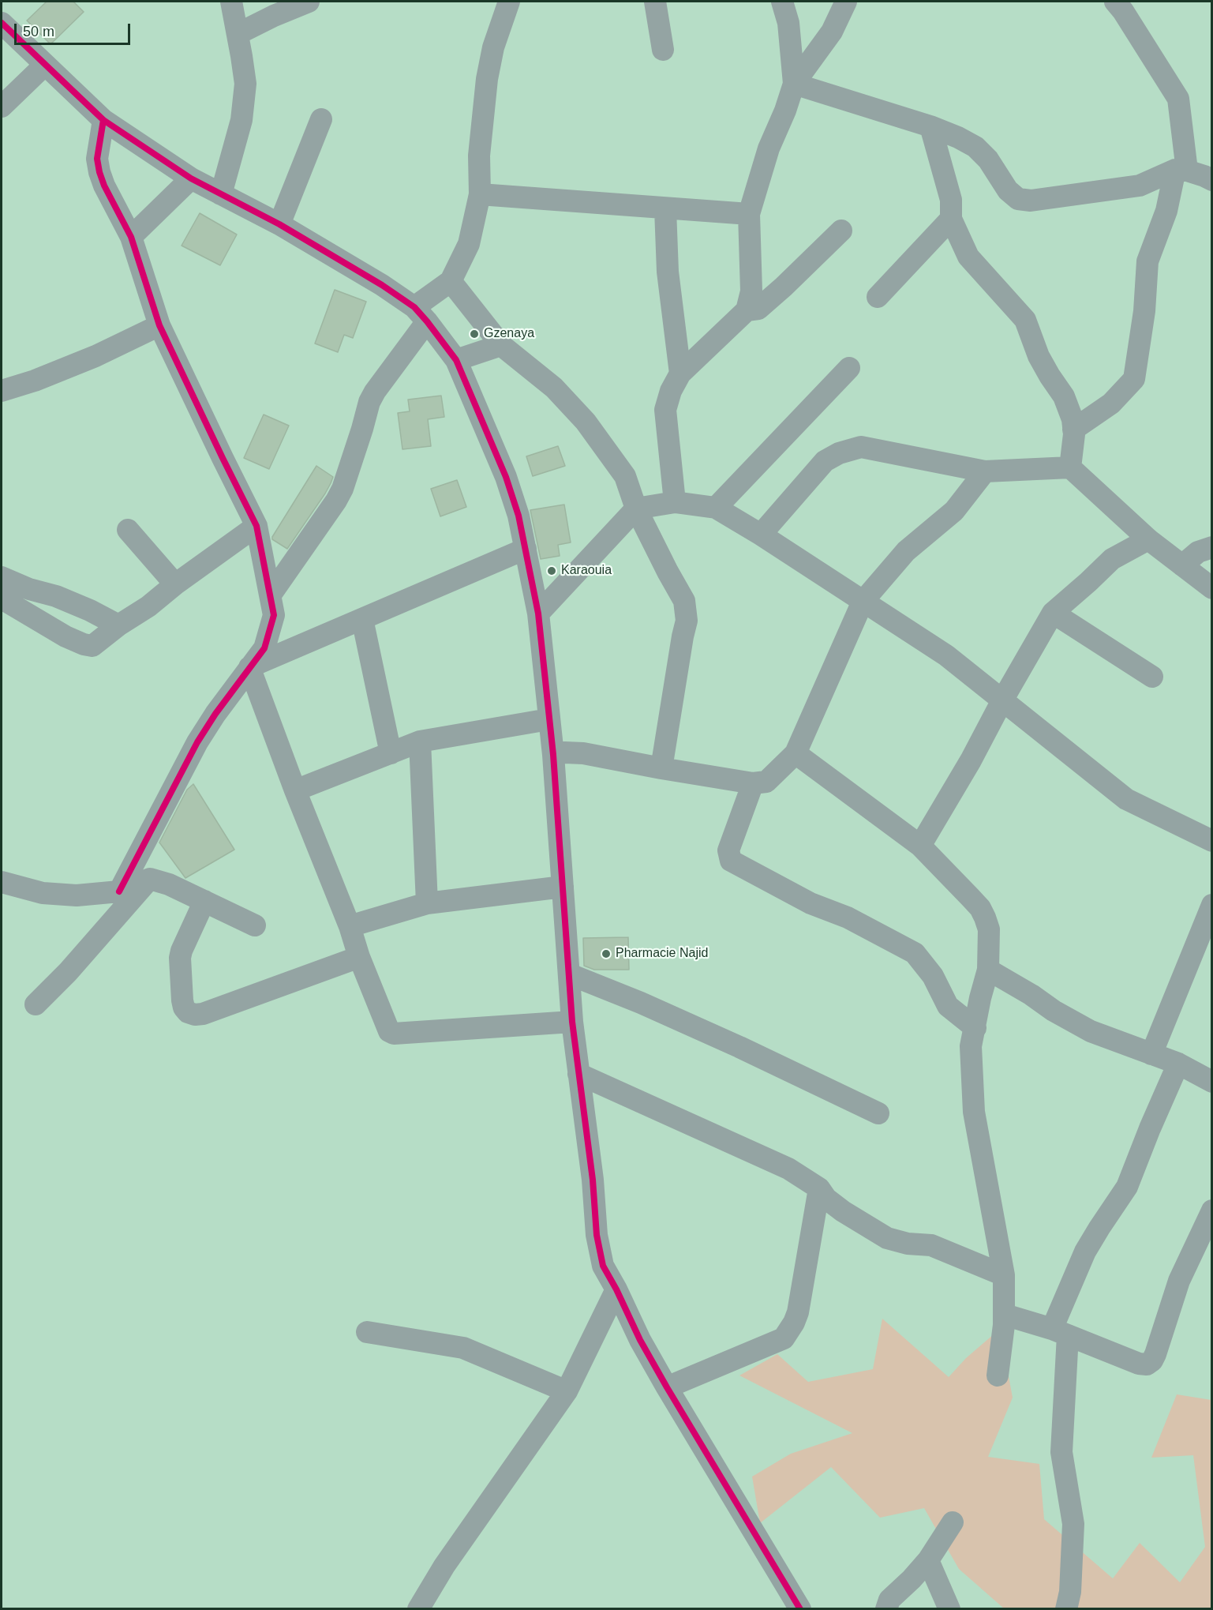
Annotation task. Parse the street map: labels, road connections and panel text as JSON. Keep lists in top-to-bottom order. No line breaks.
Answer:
{"places":["Gzenaya","Karaouia","Pharmacie Najid"],"scale_bar":"50 m"}
